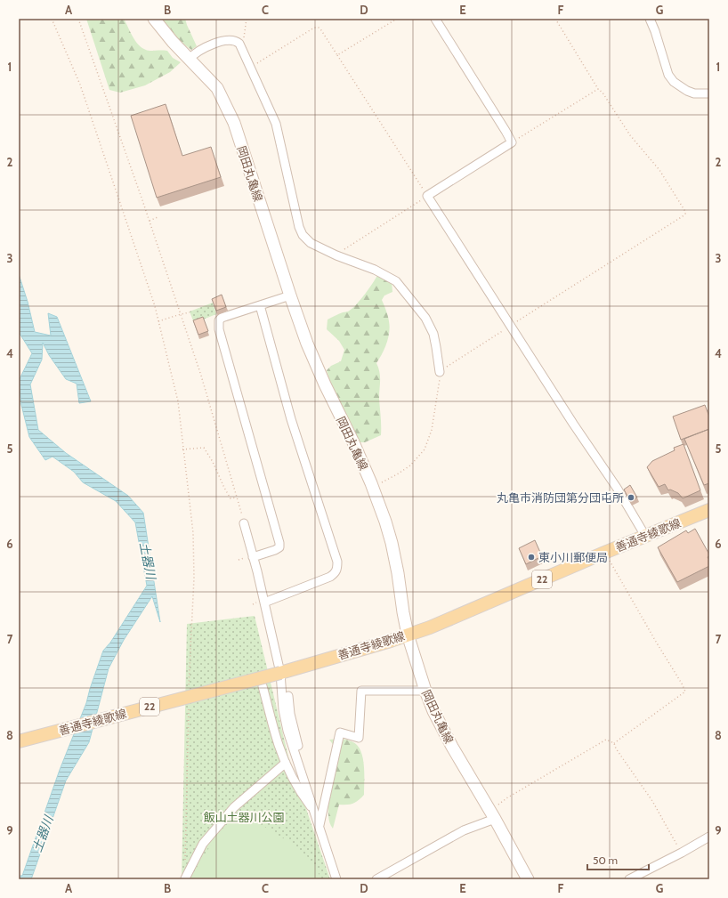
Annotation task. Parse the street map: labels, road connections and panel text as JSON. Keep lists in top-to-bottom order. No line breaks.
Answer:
{"streets":{"main road":["岡田丸亀線","善通寺綾歌線","22"]},"crossings":[["岡田丸亀線","善通寺綾歌線"]],"water":["土器川"],"parks":["飯山土器川公園"],"places":["丸亀市消防団第分団屯所","東小川郵便局"],"scale_bar":"50 m","grid":{"columns":["A","B","C","D","E","F","G"],"rows":["1","2","3","4","5","6","7","8","9"]}}
